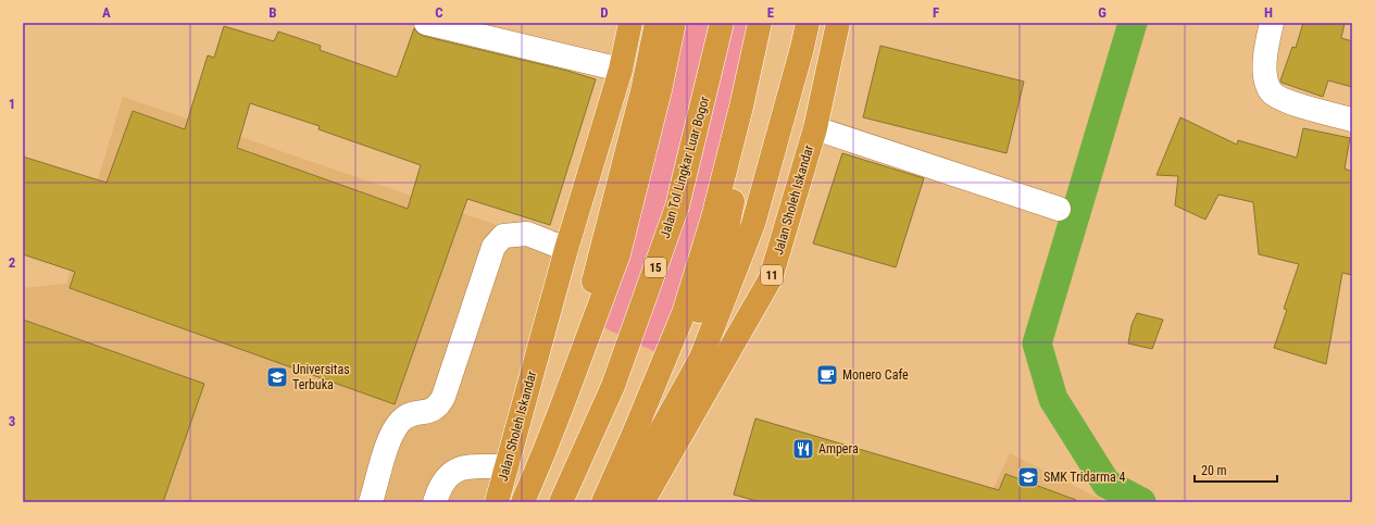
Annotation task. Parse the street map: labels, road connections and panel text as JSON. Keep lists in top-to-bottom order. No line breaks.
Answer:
{"streets":{"highway":["Jalan Tol Lingkar Luar Bogor","Jalan Sholeh Iskandar","15","11"]},"places":{"cafe":["Monero Cafe"],"school or university":["Universitas Terbuka","SMK Tridarma 4"],"restaurant":["Ampera"]},"scale_bar":"20 m","grid":{"columns":["A","B","C","D","E","F","G","H"],"rows":["1","2","3"]}}
